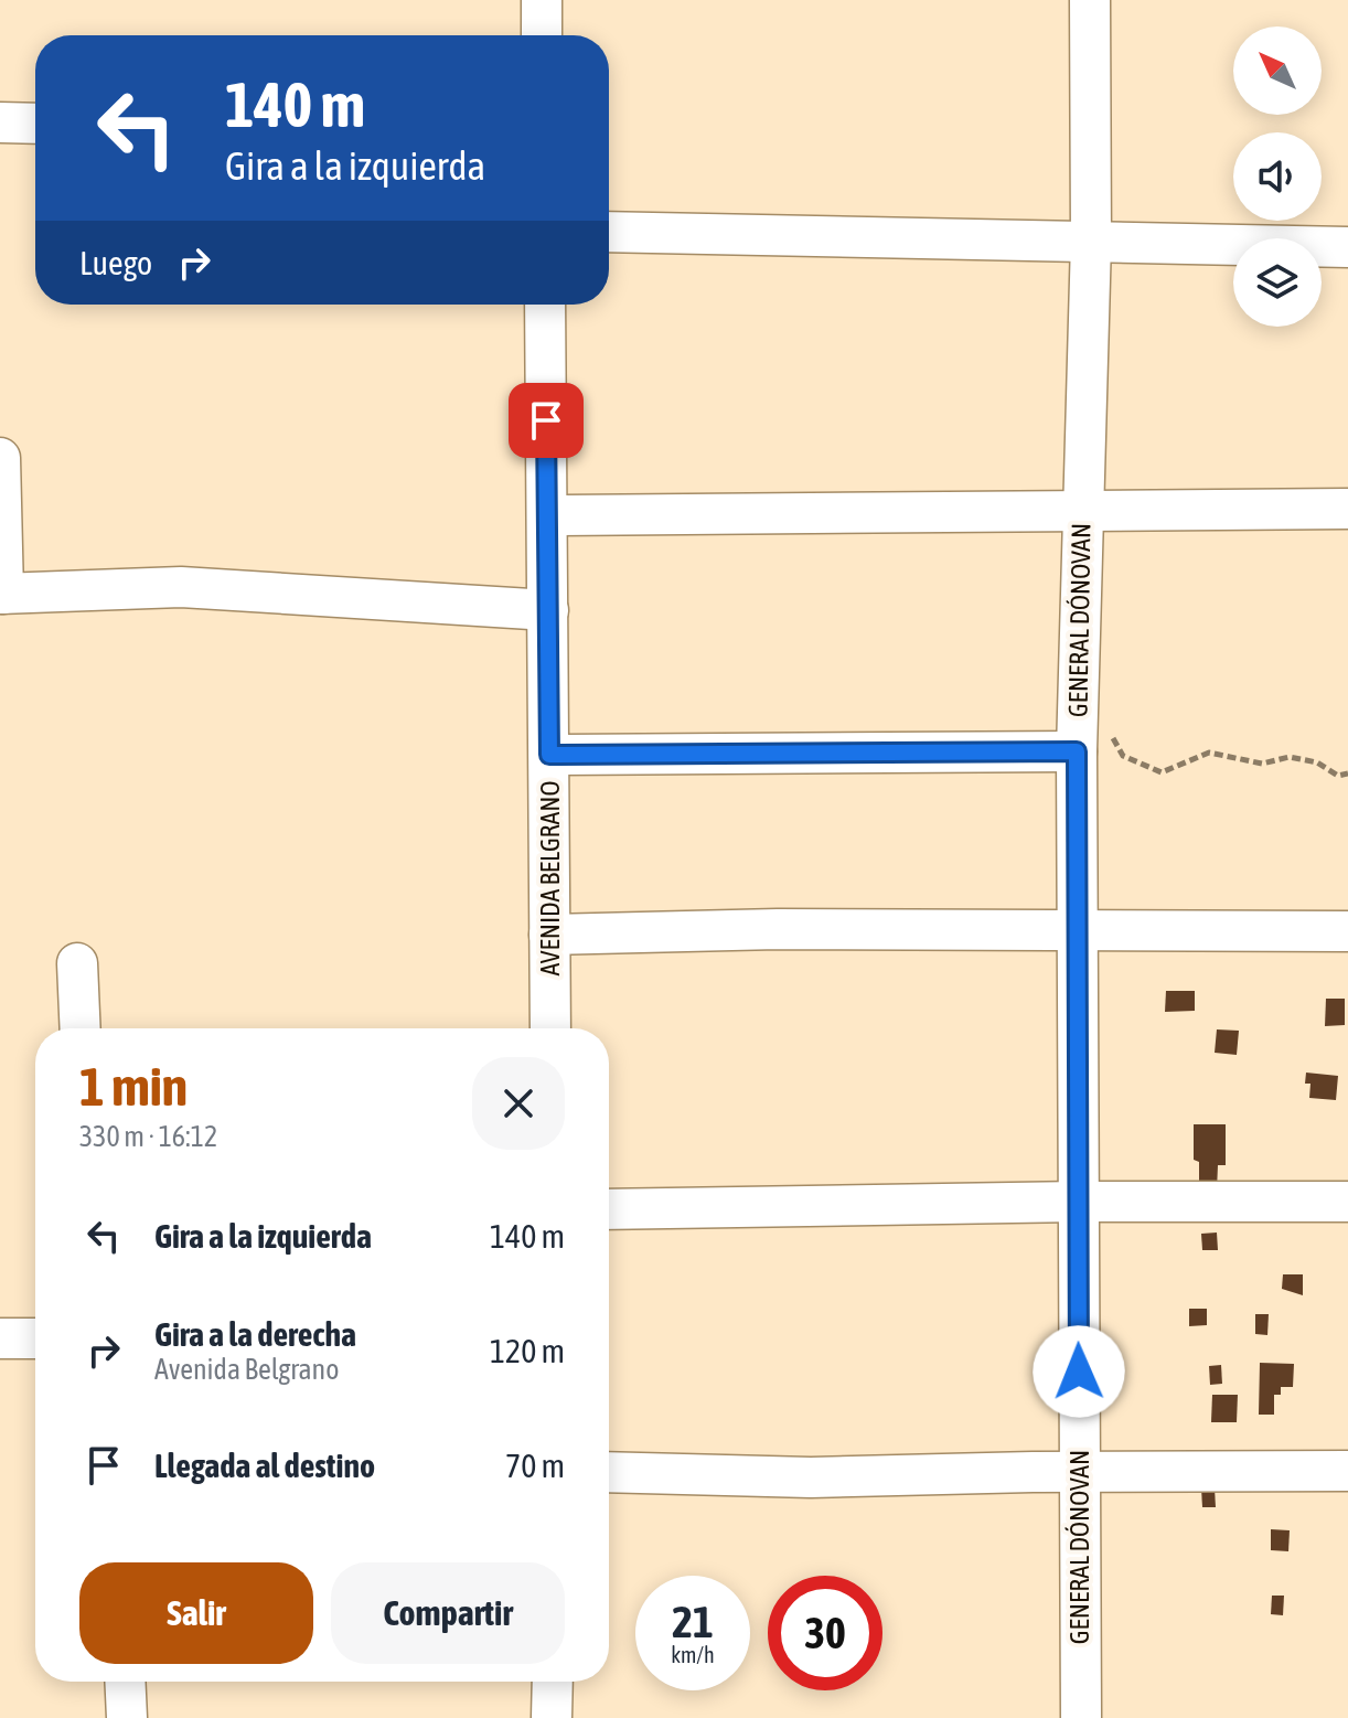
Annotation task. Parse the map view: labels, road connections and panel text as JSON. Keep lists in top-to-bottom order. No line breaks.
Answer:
{"streets":{"street":["GENERAL DÓNOVAN","AVENIDA BELGRANO"]},"north":"top left","page":{"turn":["140 m","Gira a la izquierda"],"then":"Luego","heading":["1 min","330 m · 16:12"],"list":[{"name":"Gira a la izquierda","value":"140 m"},{"name":"Gira a la derecha","note":"Avenida Belgrano","value":"120 m"},{"name":"Llegada al destino","value":"70 m"}],"buttons":["Salir","Compartir"],"speed":"21 km/h","limit":"30"}}
